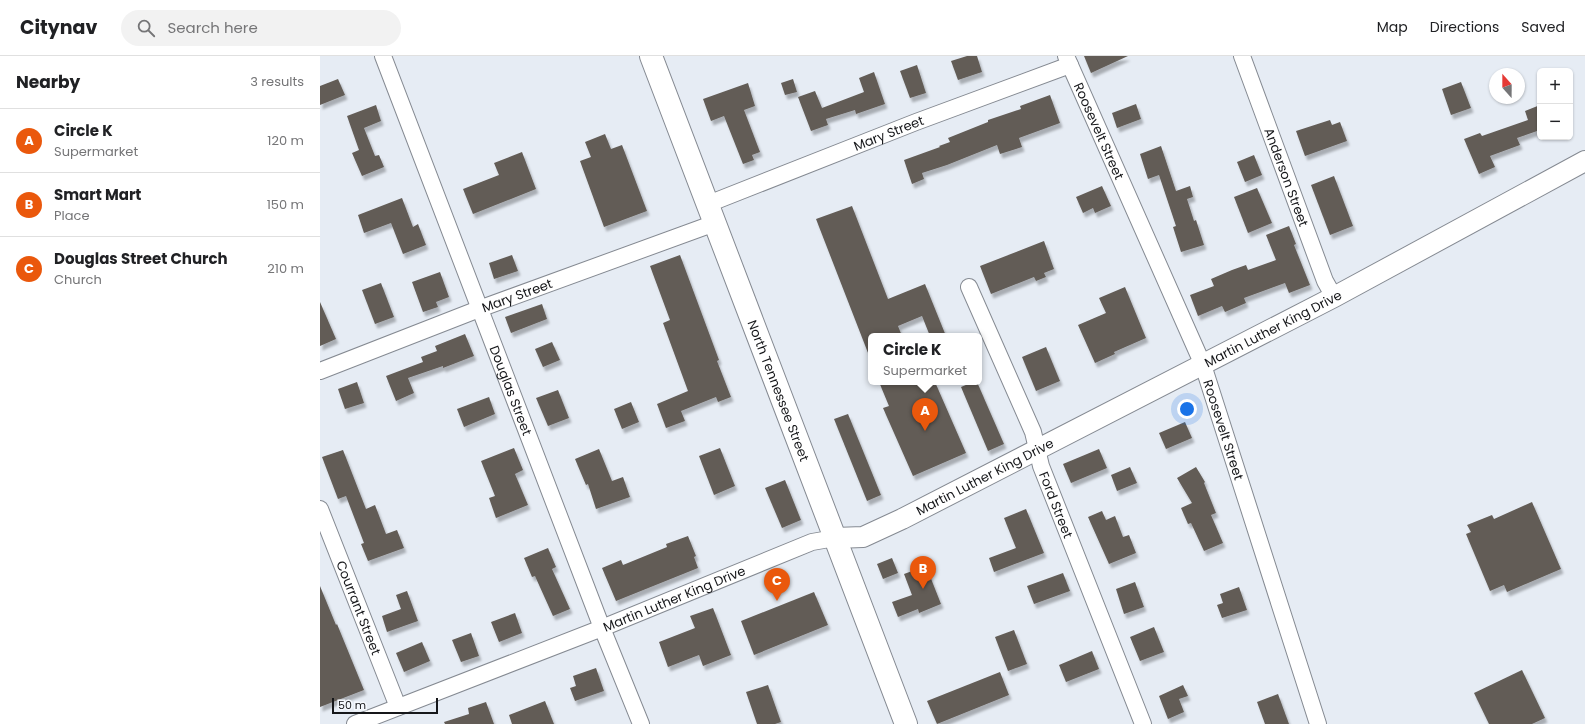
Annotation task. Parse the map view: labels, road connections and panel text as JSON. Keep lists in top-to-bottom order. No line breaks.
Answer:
{"streets":{"main road":["North Tennessee Street"],"street":["Roosevelt Street","Mary Street","Anderson Street","Martin Luther King Drive","Douglas Street","Ford Street","Courrant Street"]},"crossings":[["Roosevelt Street","Mary Street"],["Roosevelt Street","Martin Luther King Drive"],["Mary Street","North Tennessee Street"],["Mary Street","Douglas Street"],["Anderson Street","Martin Luther King Drive"],["Martin Luther King Drive","North Tennessee Street"],["Martin Luther King Drive","Douglas Street"],["Martin Luther King Drive","Ford Street"],["Martin Luther King Drive","Courrant Street"]],"scale_bar":"50 m","north":"top","page":{"header":"Citynav","search":"Search here","nav":["Map","Directions","Saved"],"heading":["Nearby","3 results"],"map_buttons":["+","−"],"list":[{"mark":"A","name":"Circle K","note":"Supermarket","value":"120 m"},{"mark":"B","name":"Smart Mart","note":"Place","value":"150 m"},{"mark":"C","name":"Douglas Street Church","note":"Church","value":"210 m"}],"popup":["Circle K","Supermarket"],"pins":["A","B","C"],"scale":"50 m"}}
